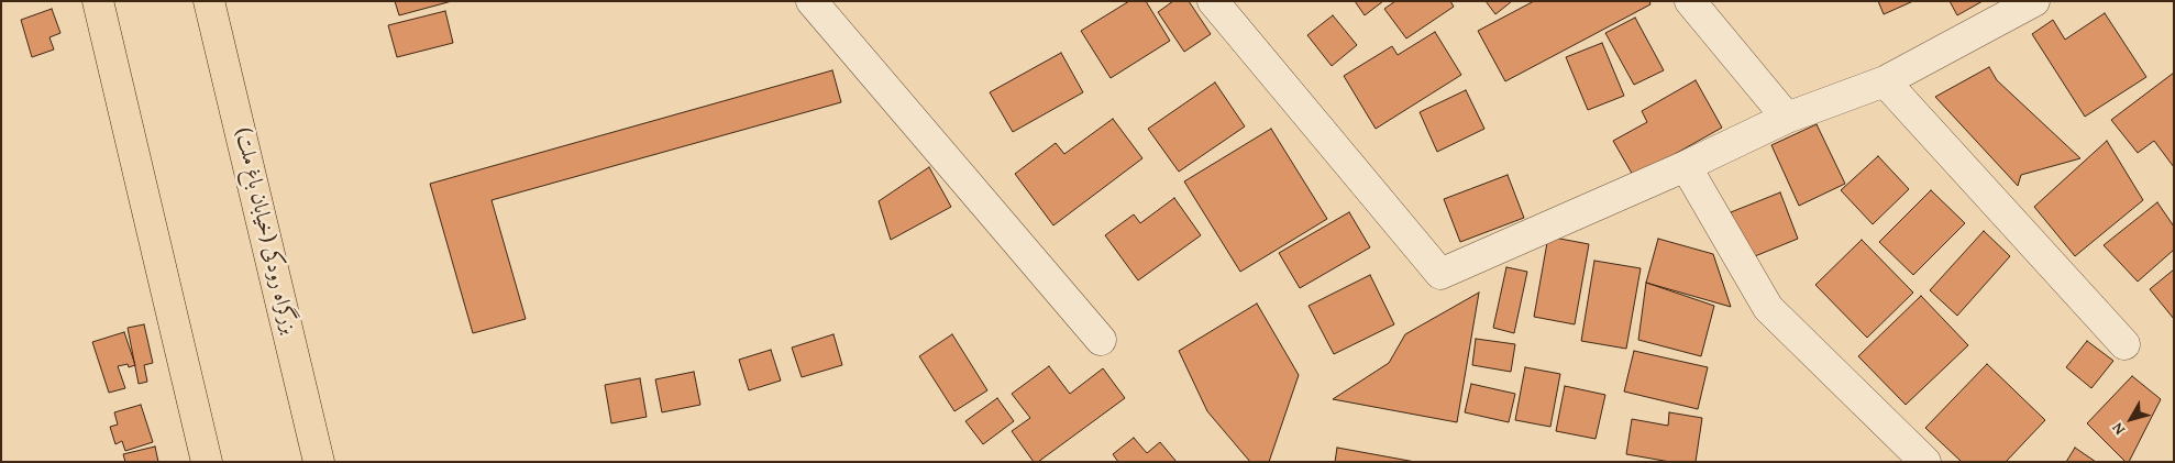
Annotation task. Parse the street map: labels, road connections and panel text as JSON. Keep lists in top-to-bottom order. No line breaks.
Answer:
{"streets":{"highway":["بزرگراه رودکی (خیابان باغ ملت)"]},"north":"bottom left"}
